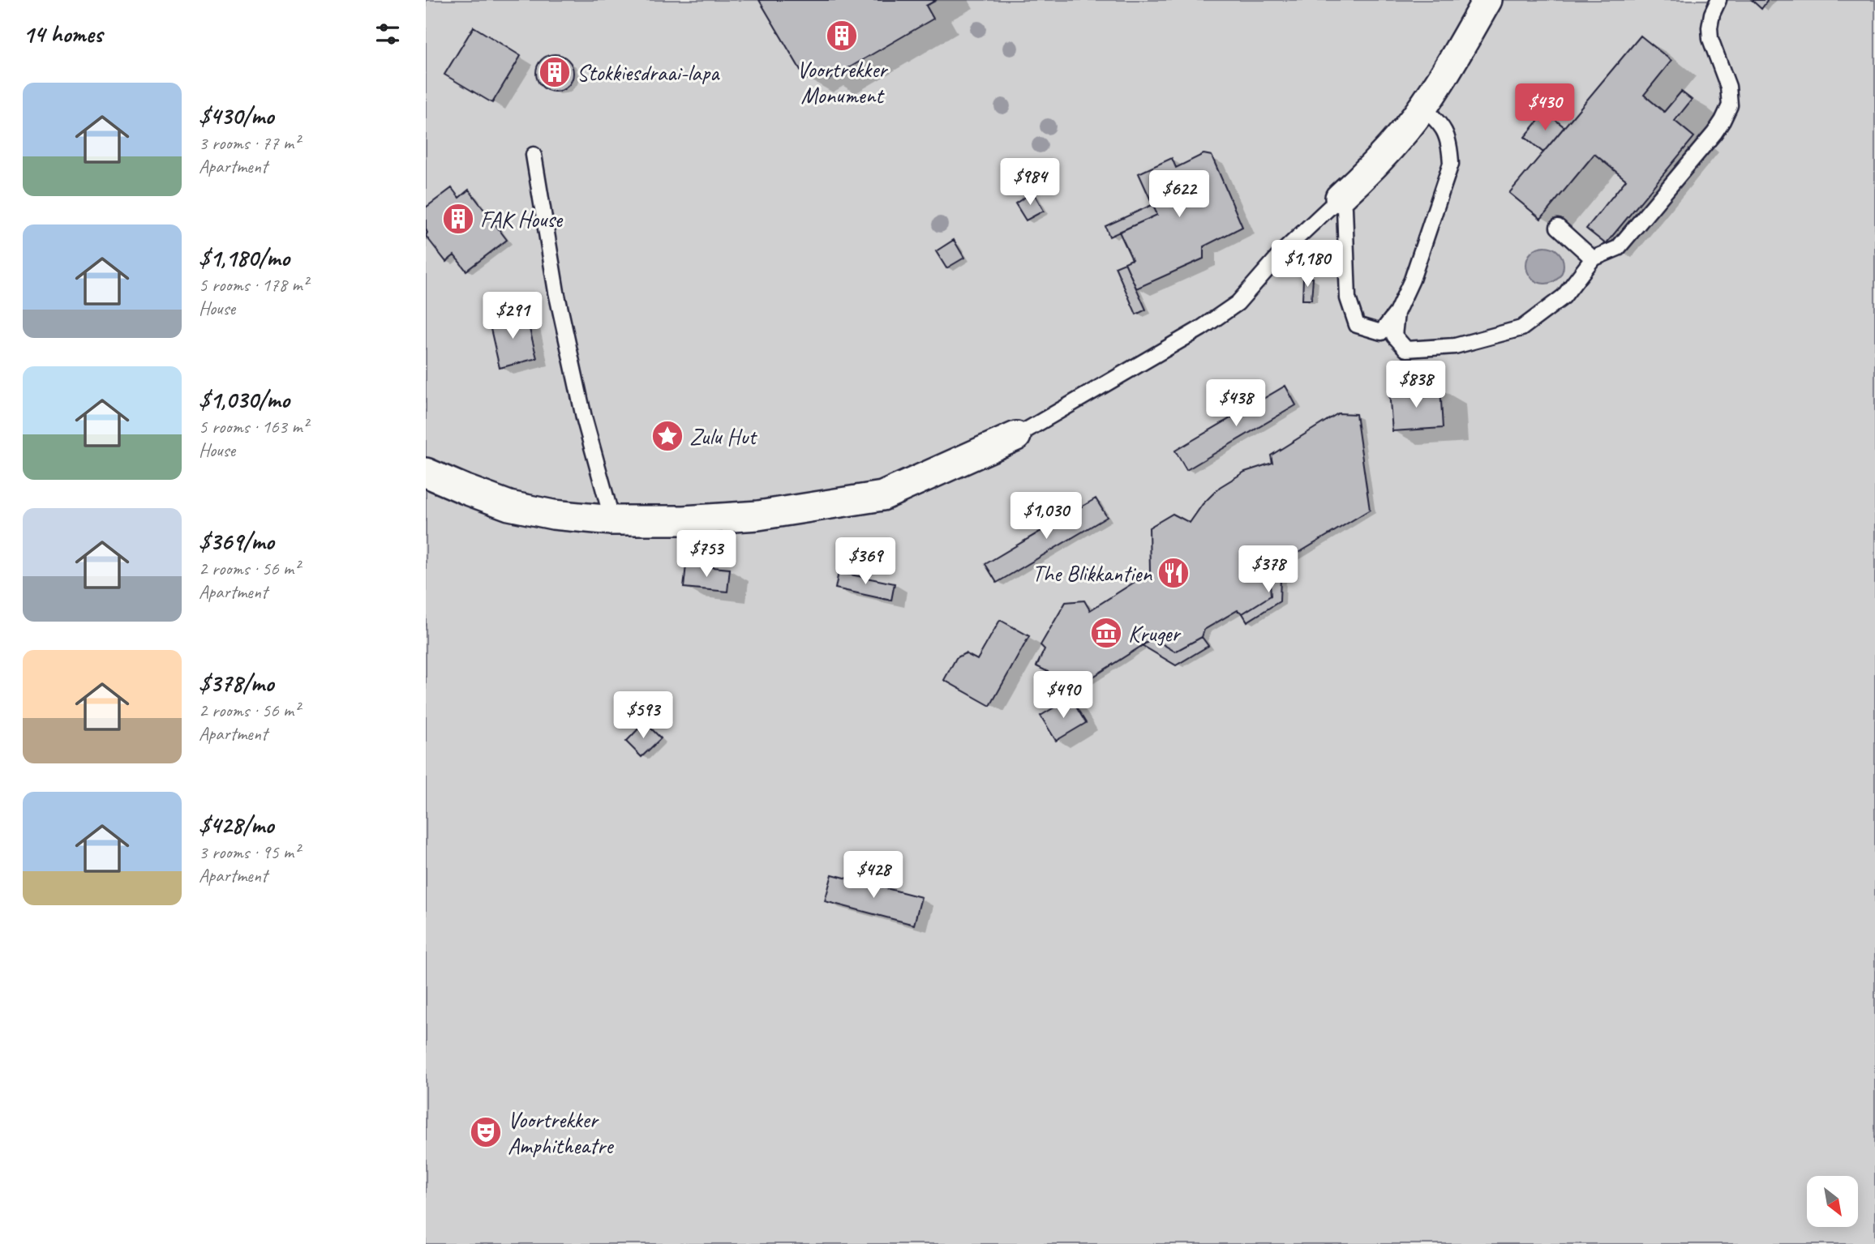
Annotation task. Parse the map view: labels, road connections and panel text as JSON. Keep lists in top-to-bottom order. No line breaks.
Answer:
{"places":{"building":["Voortrekker Monument","Stokkiesdraai-lapa","FAK House"],"place":["Zulu Hut"],"restaurant":["The Blikkantien"],"museum":["Kruger"],"theatre":["Voortrekker Amphitheatre"]},"north":"bottom right","page":{"heading":"14 homes","list":[{"name":"$430/mo","note":"3 rooms · 77 m² · Apartment"},{"name":"$1,180/mo","note":"5 rooms · 178 m² · House"},{"name":"$1,030/mo","note":"5 rooms · 163 m² · House"},{"name":"$369/mo","note":"2 rooms · 56 m² · Apartment"},{"name":"$378/mo","note":"2 rooms · 56 m² · Apartment"},{"name":"$428/mo","note":"3 rooms · 95 m² · Apartment"}],"price":["$430","$984","$622","$1,180","$291","$838","$438","$1,030","$753","$369","$378","$490","$593","$428"]}}
